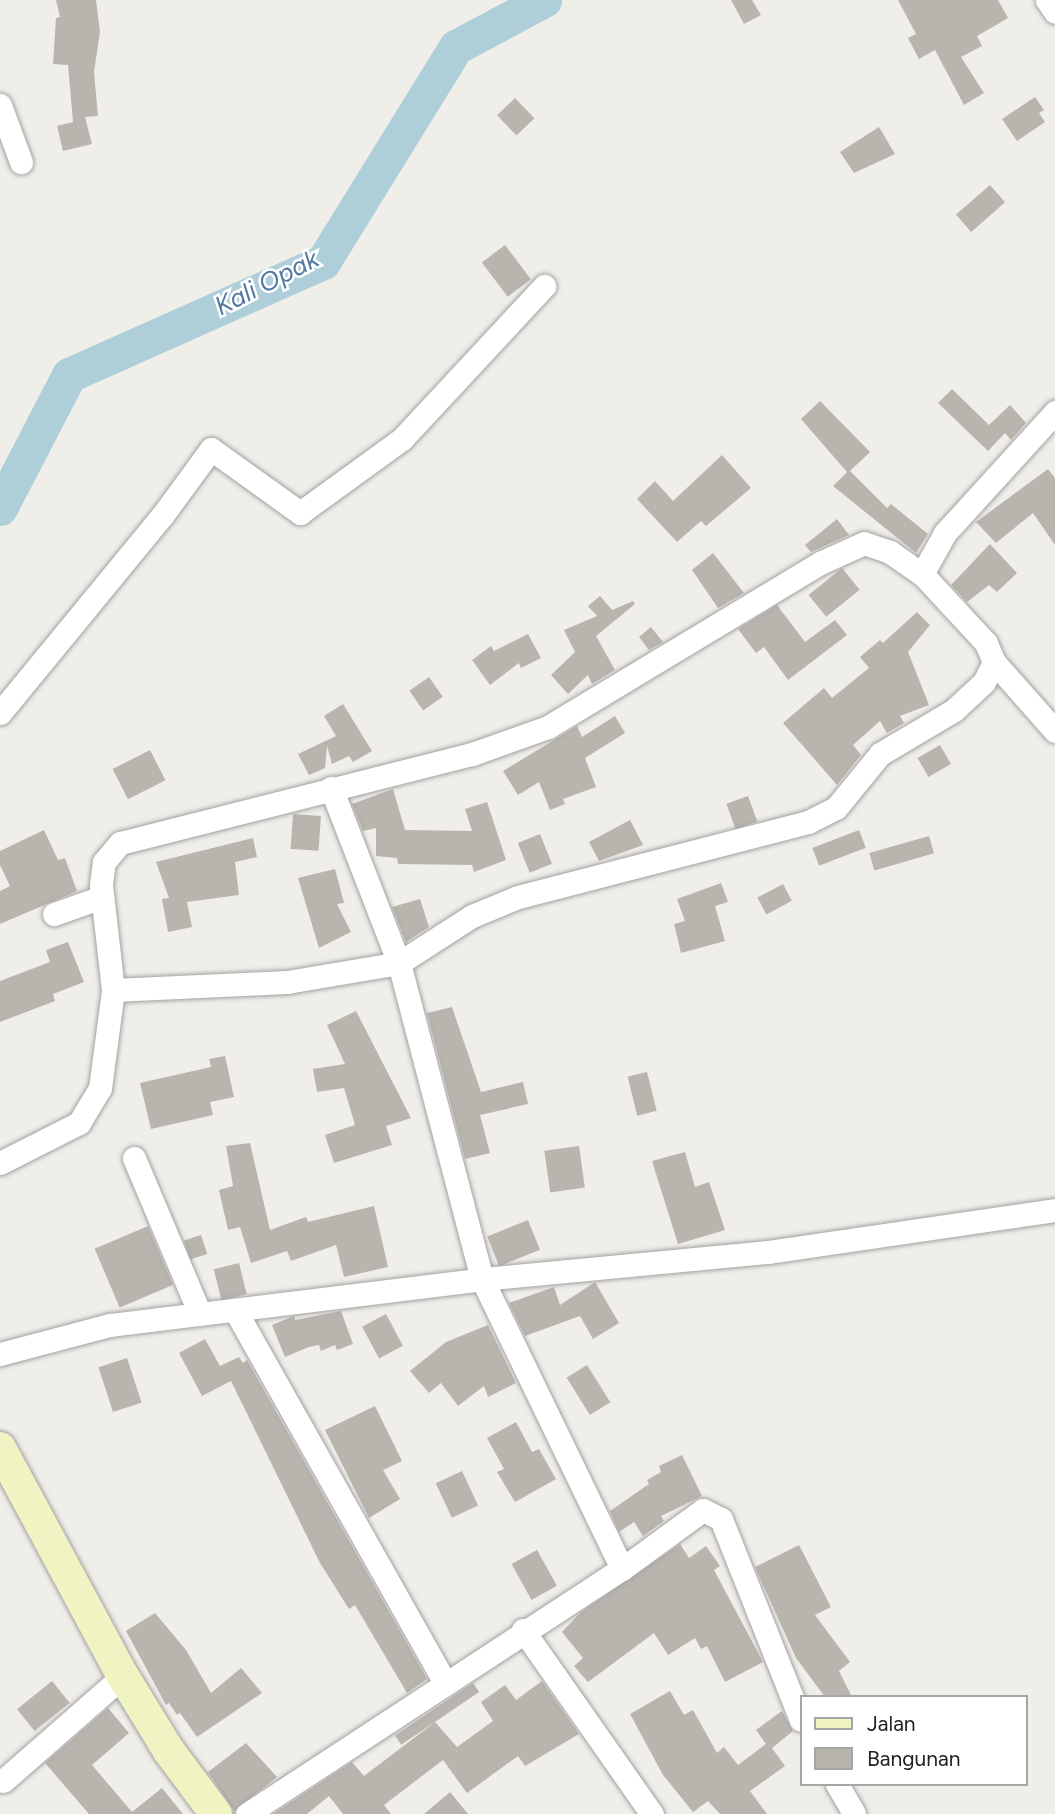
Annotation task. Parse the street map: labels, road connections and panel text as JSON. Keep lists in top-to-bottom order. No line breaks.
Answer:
{"water":["Kali Opak"],"legend":["Jalan","Bangunan"]}
